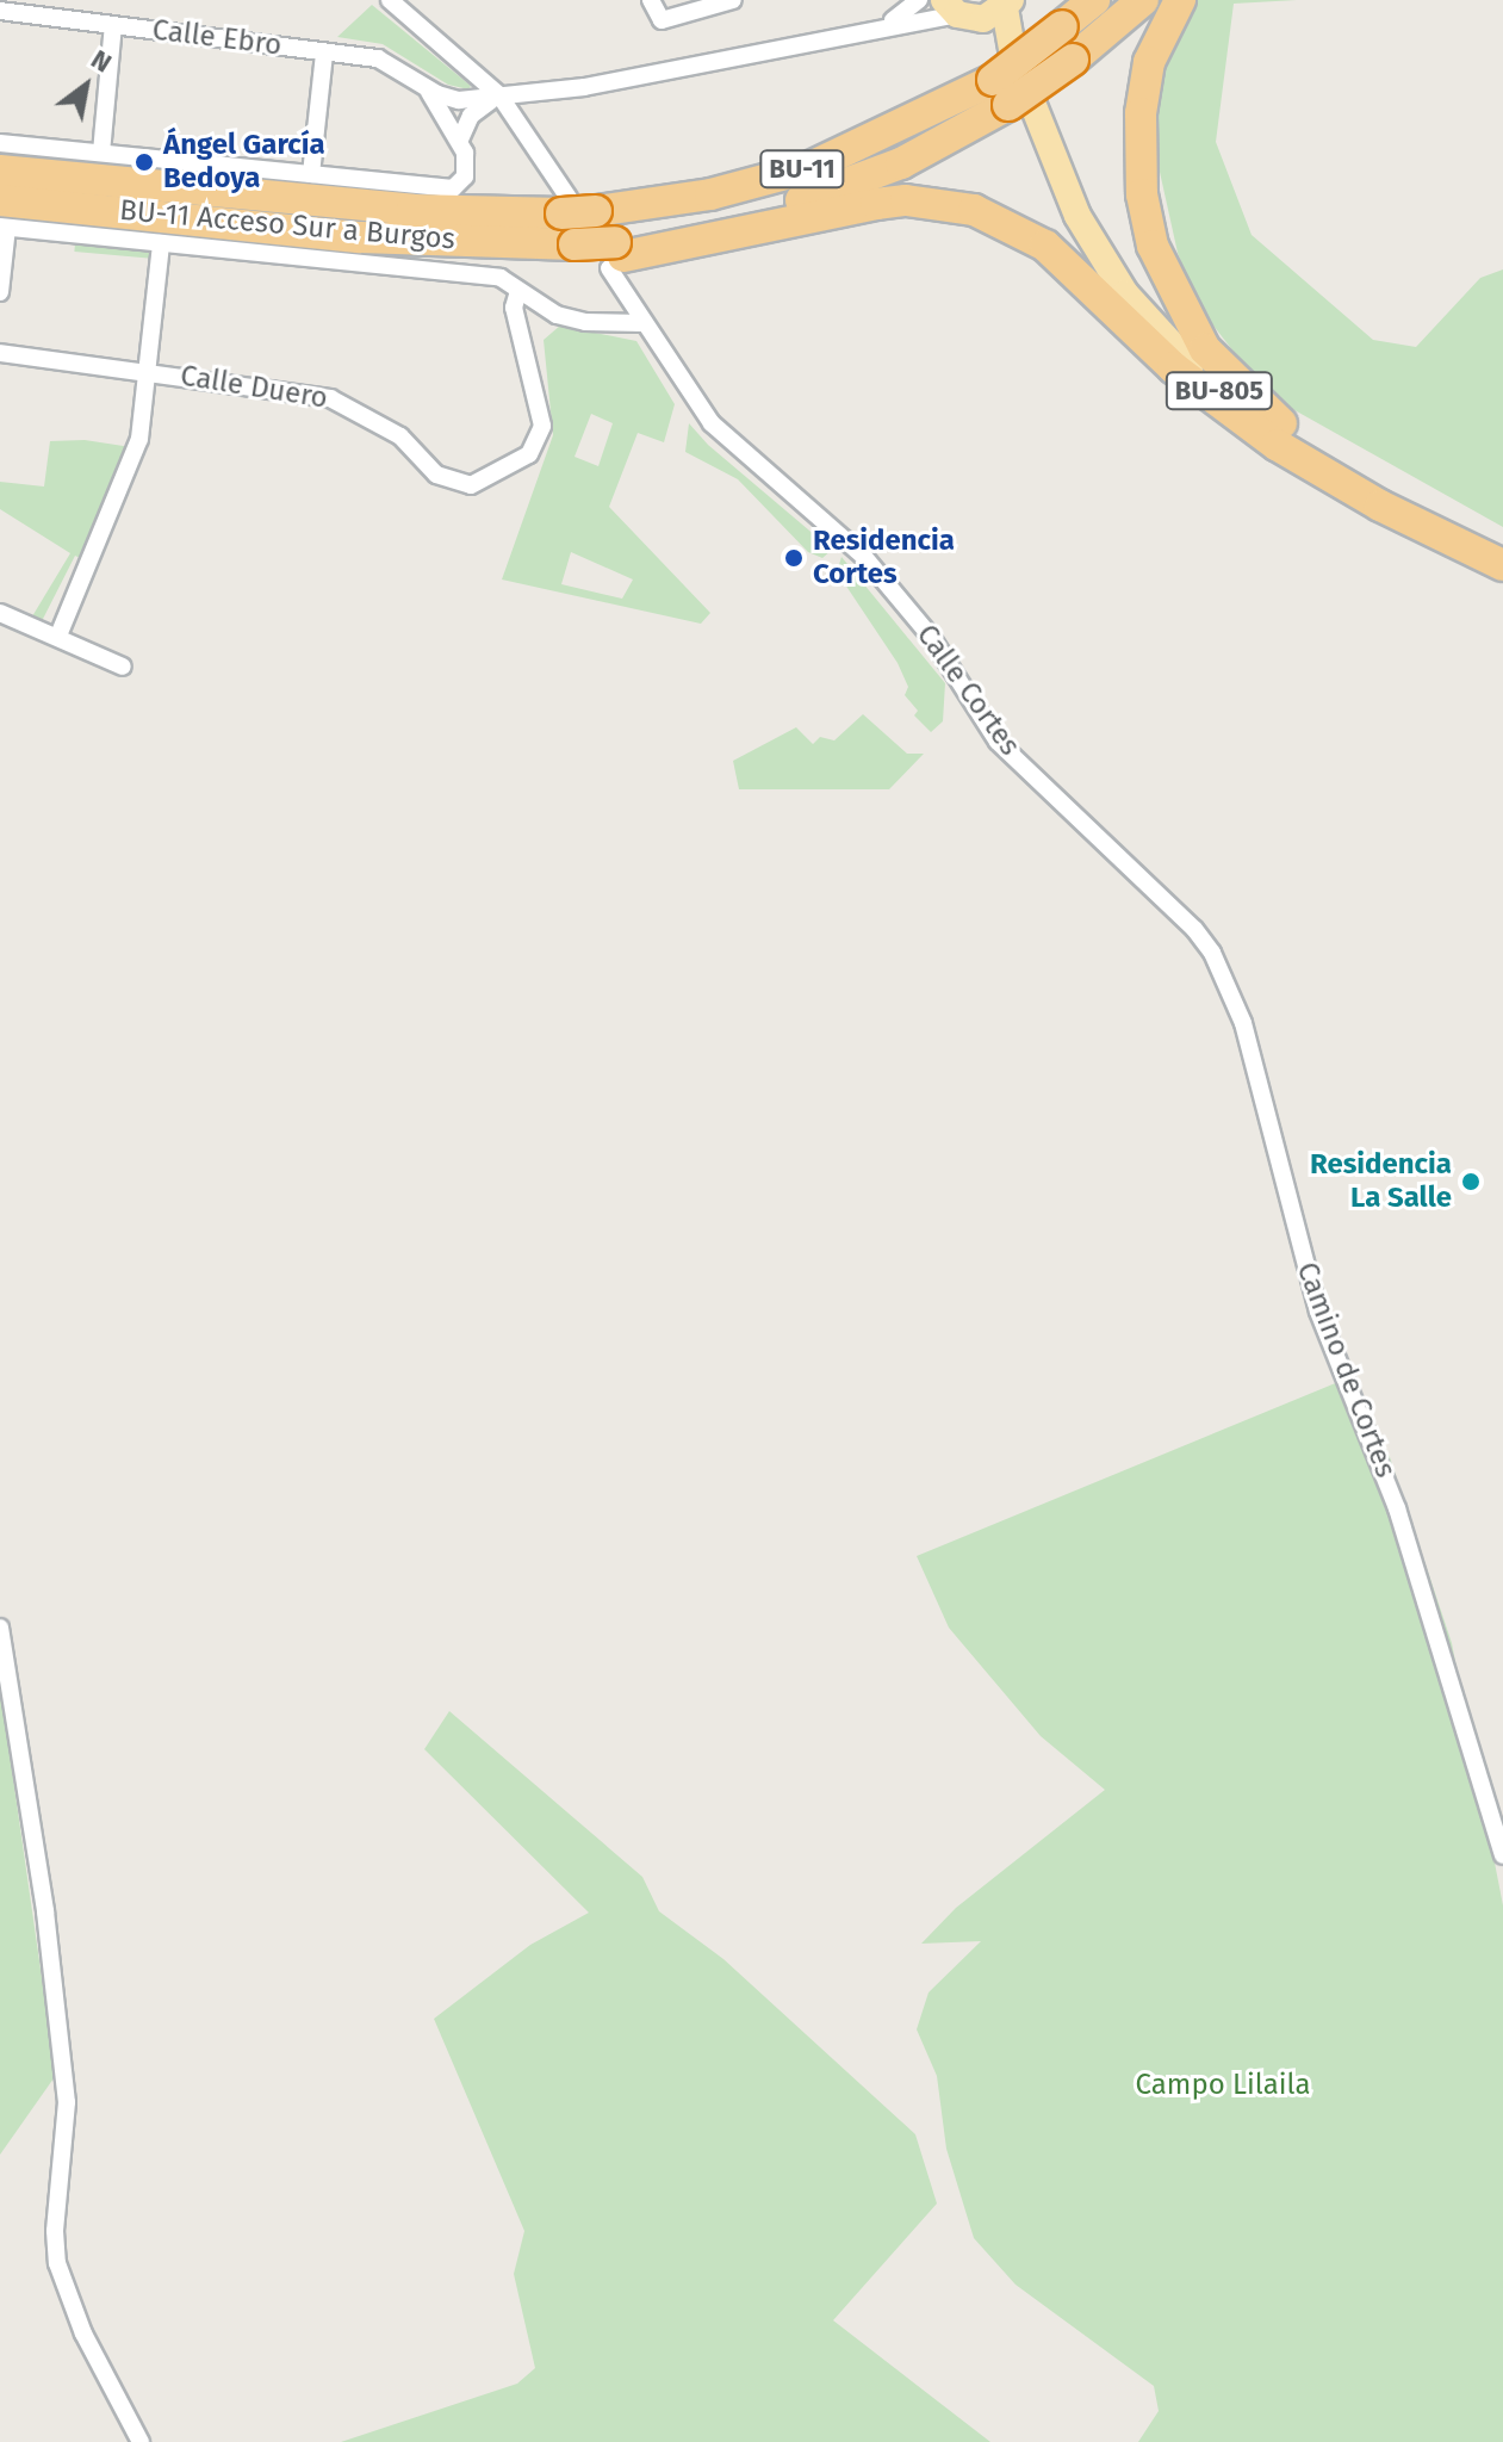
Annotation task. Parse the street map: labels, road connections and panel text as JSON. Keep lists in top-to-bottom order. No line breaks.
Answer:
{"streets":{"highway":["BU-11","BU-11 Acceso Sur a Burgos"],"main road":["BU-805"],"street":["Calle Ebro","Calle Duero","Calle Cortes","Camino de Cortes"]},"crossings":[["Calle Ebro","BU-805"],["BU-11","BU-11 Acceso Sur a Burgos"],["BU-11","Calle Cortes"],["BU-11 Acceso Sur a Burgos","Calle Cortes"],["Calle Cortes","Camino de Cortes"]],"parks":["Campo Lilaila"],"places":["Ángel García Bedoya","Residencia Cortes","Residencia La Salle"],"north":"top right"}
